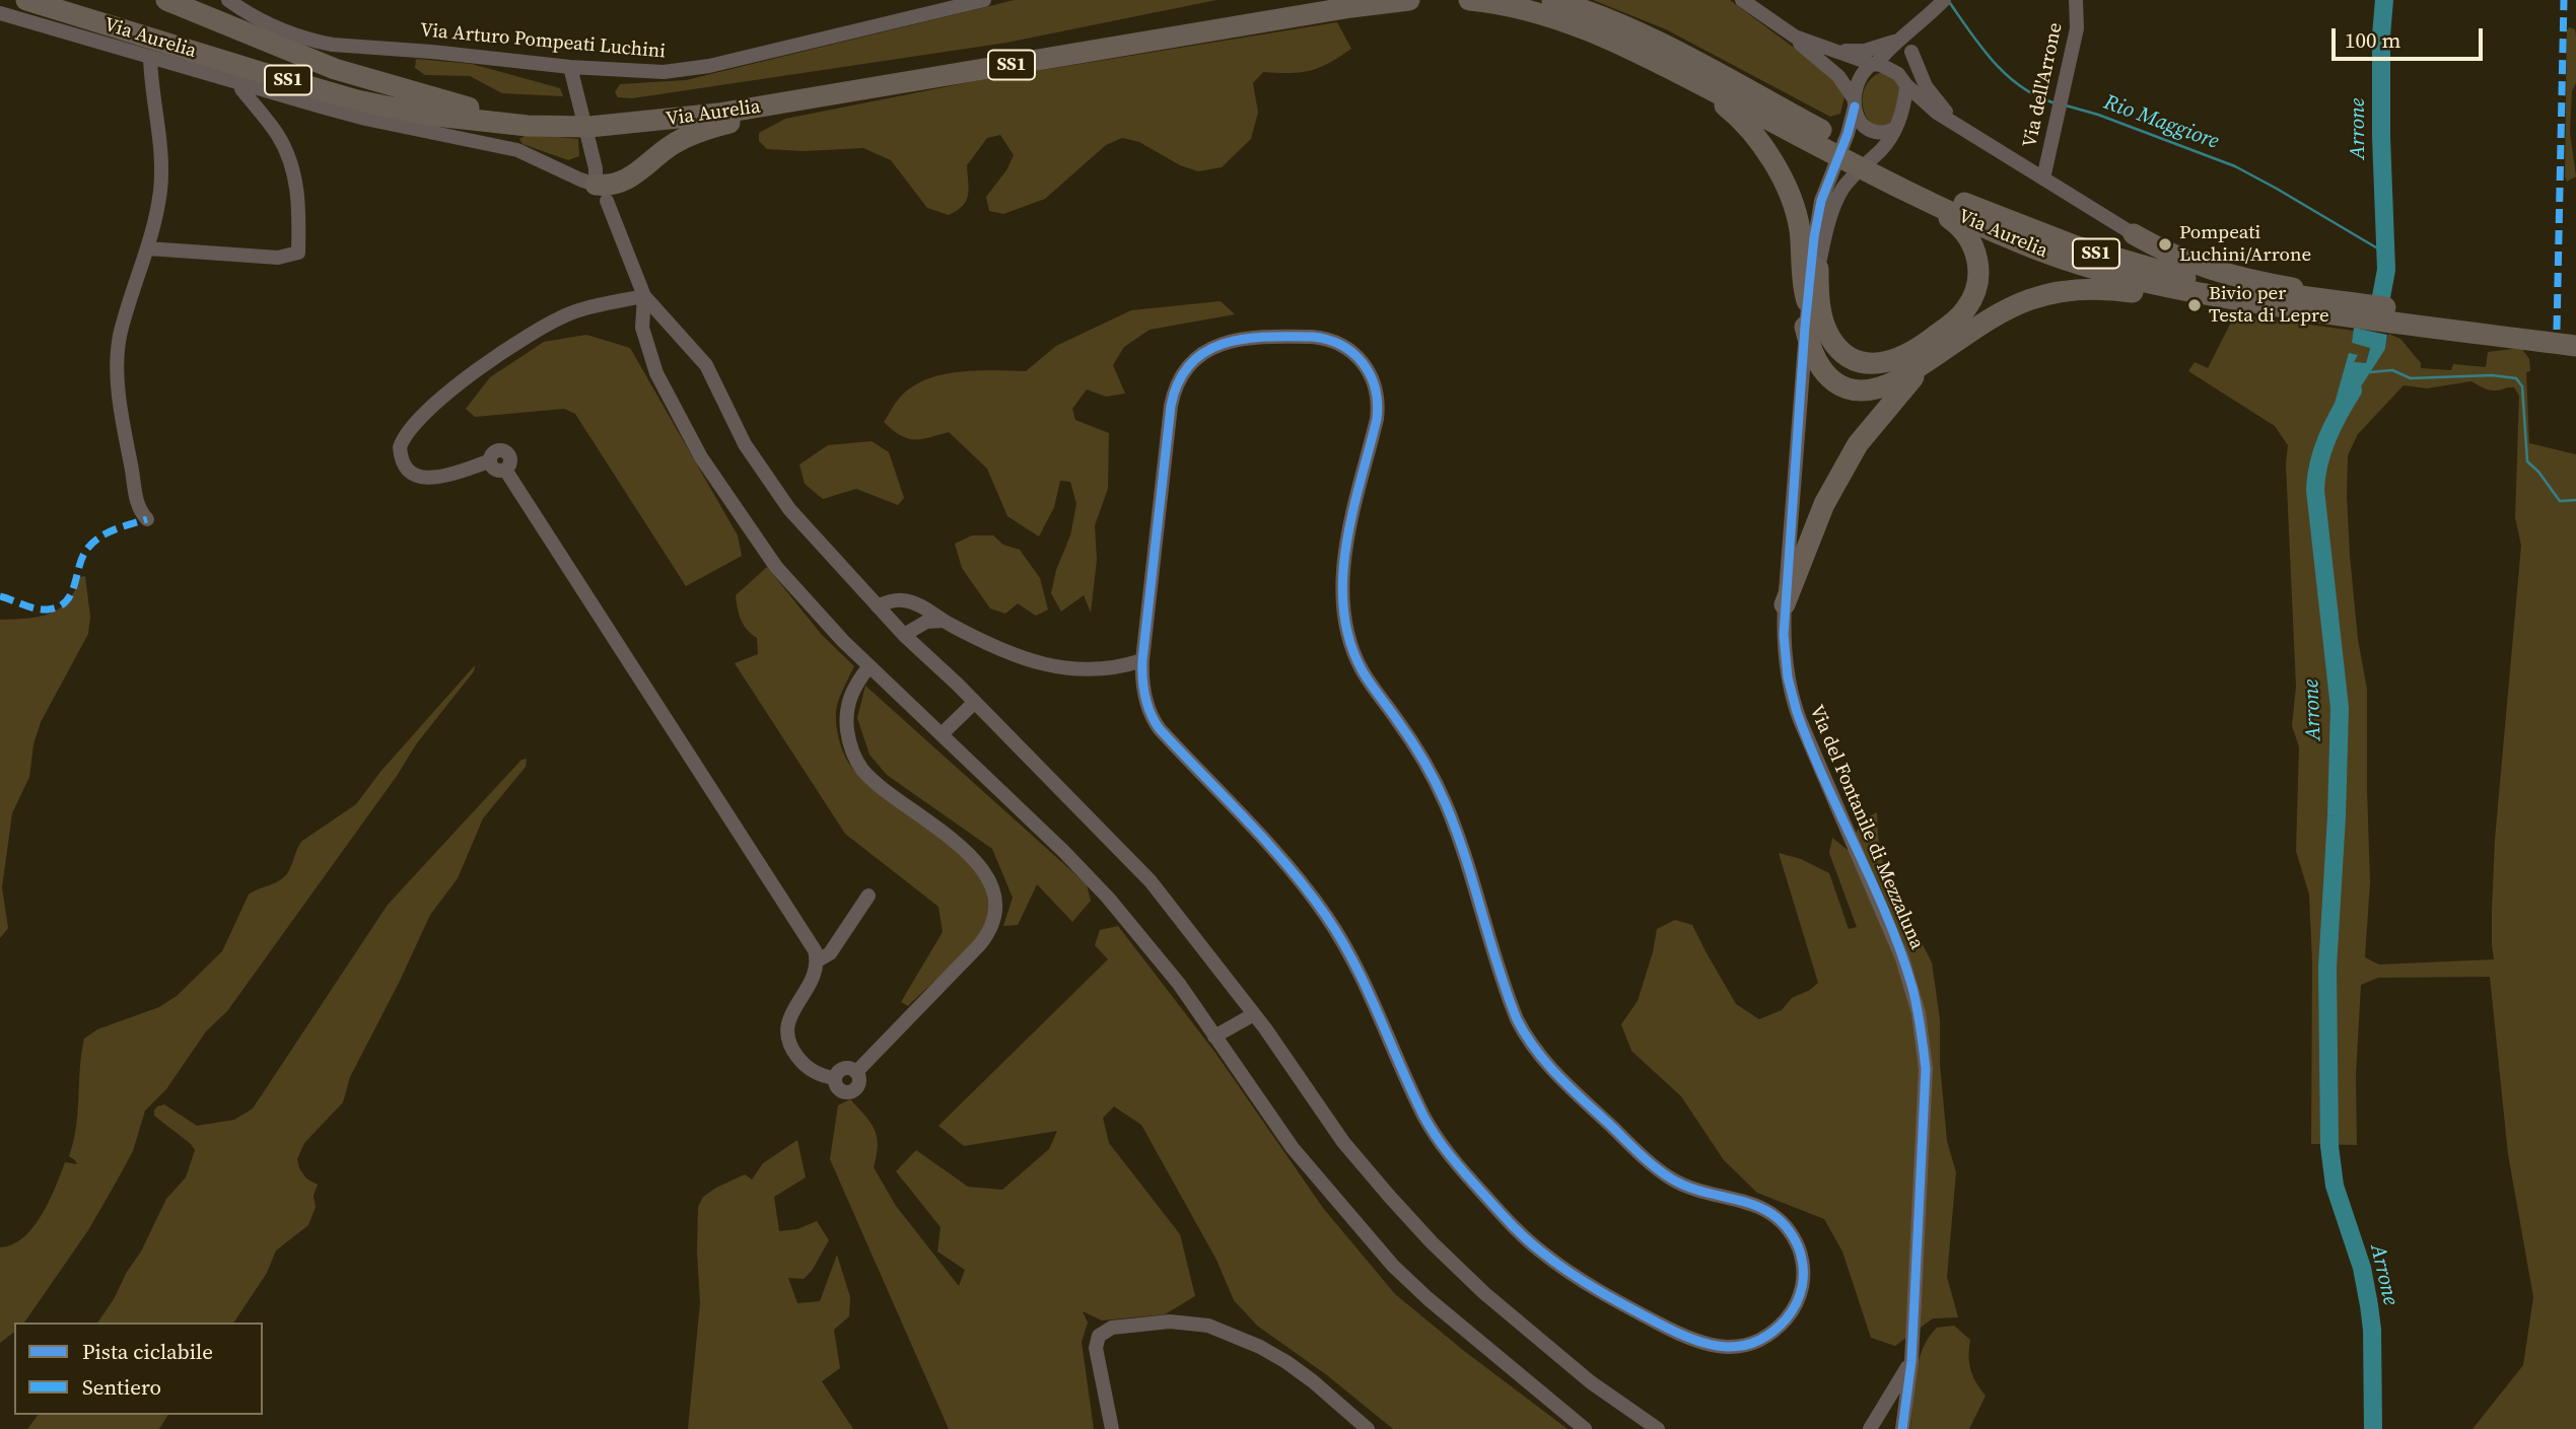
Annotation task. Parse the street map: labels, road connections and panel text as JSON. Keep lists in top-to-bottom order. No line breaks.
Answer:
{"streets":{"highway":["Via Aurelia","SS1"],"street":["Via Arturo Pompeati Luchini","Via dell'Arrone","Via del Fontanile di Mezzaluna"]},"water":["Rio Maggiore","Arrone"],"places":["Pompeati Luchini/Arrone","Bivio per Testa di Lepre"],"legend":["Pista ciclabile","Sentiero"],"scale_bar":"100 m"}
